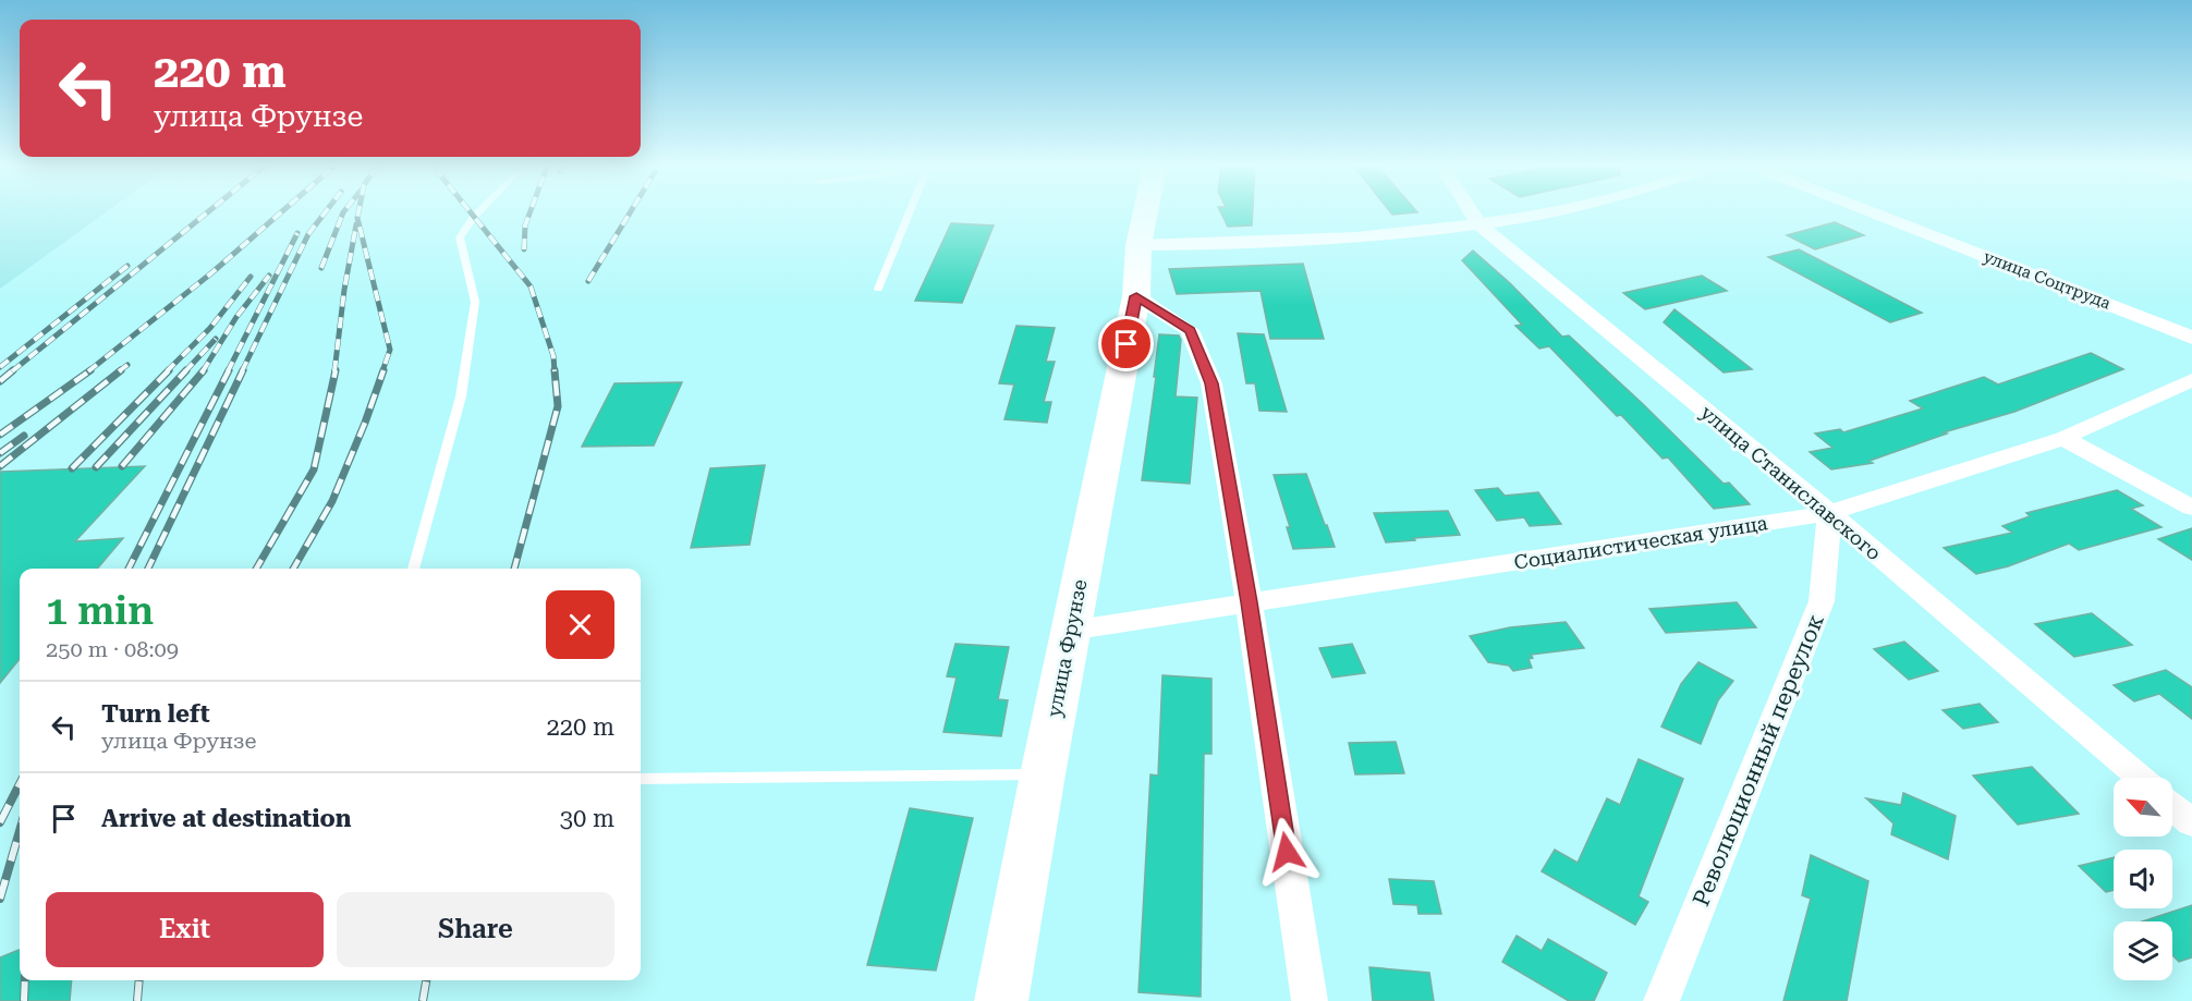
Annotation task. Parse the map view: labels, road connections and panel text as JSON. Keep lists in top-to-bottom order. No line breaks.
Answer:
{"streets":{"main road":["улица Фрунзе"],"street":["улица Соцтруда","улица Станиславского","Социалистическая улица","Революционный переулок"]},"crossings":[["улица Станиславского","Социалистическая улица"],["улица Станиславского","Революционный переулок"],["Социалистическая улица","улица Фрунзе"],["Социалистическая улица","Революционный переулок"]],"north":"top left","page":{"turn":["220 m","улица Фрунзе"],"heading":["1 min","250 m · 08:09"],"list":[{"name":"Turn left","note":"улица Фрунзе","value":"220 m"},{"name":"Arrive at destination","value":"30 m"}],"buttons":["Exit","Share"]}}
